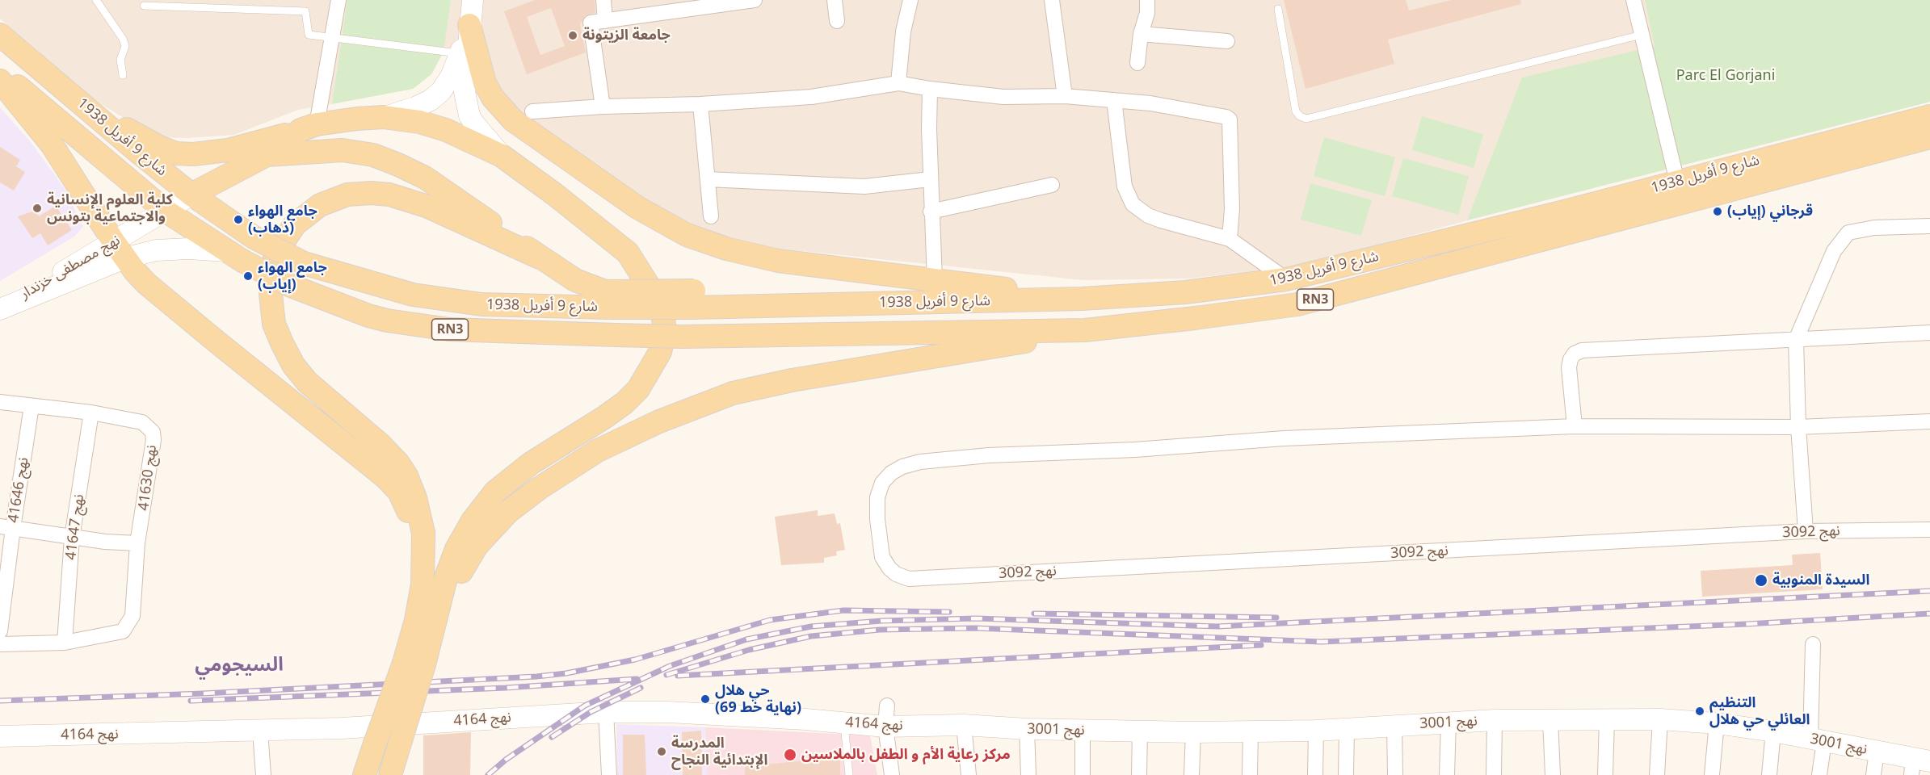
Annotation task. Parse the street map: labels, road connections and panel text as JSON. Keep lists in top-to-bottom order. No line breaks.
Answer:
{"streets":{"main road":["شارع 9 أفريل 1938","RN3"],"street":["نهج مصطفى خزندار","نهج 41630","نهج 41646","نهج 41647","نهج 3092","نهج 4164","نهج 3001"]},"crossings":[["شارع 9 أفريل 1938","نهج مصطفى خزندار"],["نهج 41630","نهج 41646"],["نهج 41630","نهج 41647"],["نهج 4164","نهج 3001"]],"districts":["السيجومي"],"parks":["Parc El Gorjani"],"places":["جامعة الزيتونة","كلية العلوم الإنسانية والاجتماعية بتونس","قرجاني (إياب)","جامع الهواء (ذهاب)","جامع الهواء (إياب)","السيدة المنوبية","حي هلال (نهاية خط 69)","التنظيم العائلي حي هلال","المدرسة الإبتدائية النجاح","مركز رعاية الأم و الطفل بالملاسين"]}
